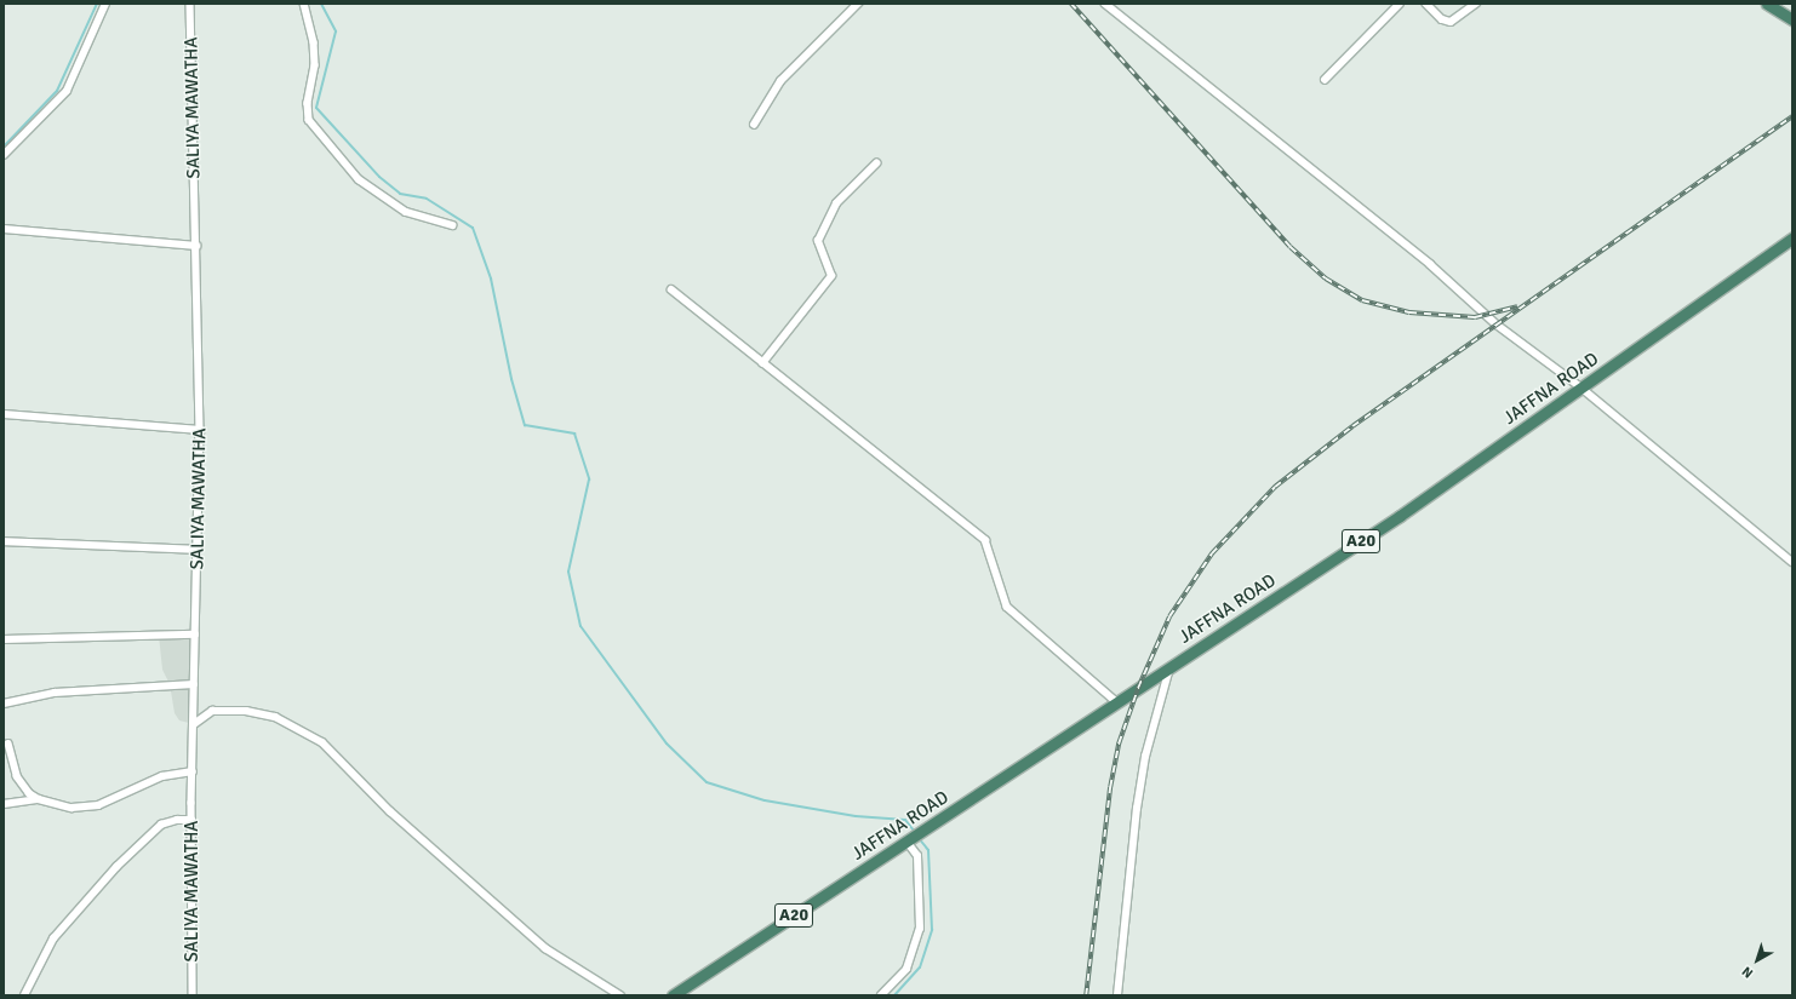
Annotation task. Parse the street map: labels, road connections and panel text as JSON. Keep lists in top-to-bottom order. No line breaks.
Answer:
{"streets":{"highway":["JAFFNA ROAD","A20"],"street":["SALIYA MAWATHA"]},"north":"bottom left"}
